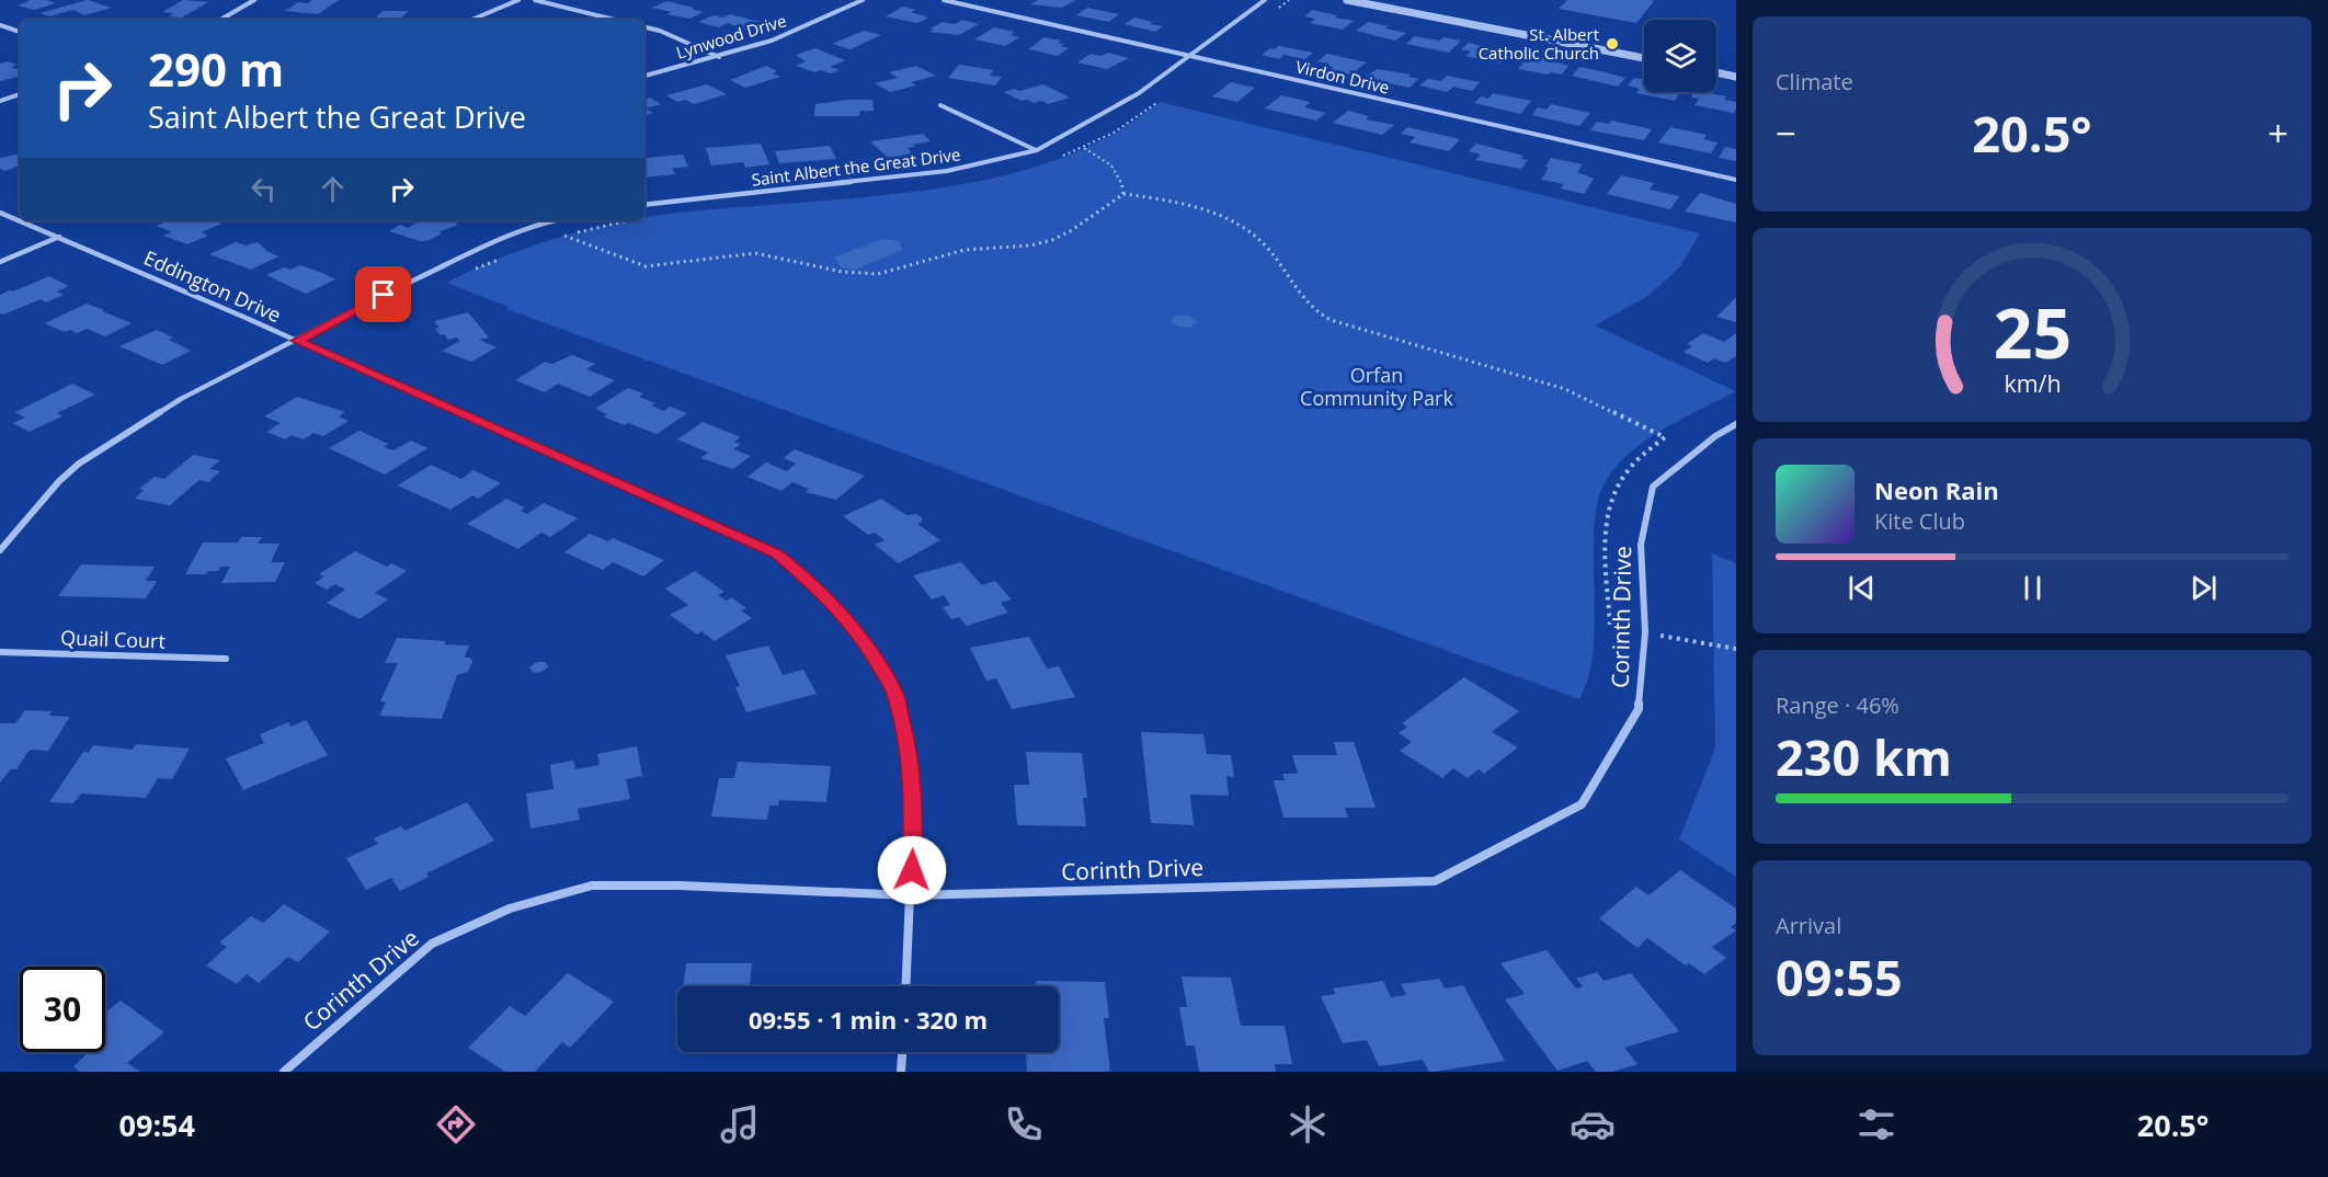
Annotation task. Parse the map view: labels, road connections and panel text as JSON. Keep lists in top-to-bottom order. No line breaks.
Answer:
{"streets":{"street":["Lynwood Drive","Virdon Drive","Saint Albert the Great Drive","Eddington Drive","Corinth Drive","Quail Court"]},"crossings":[["Virdon Drive","Saint Albert the Great Drive"],["Eddington Drive","Corinth Drive"]],"parks":["Orfan Community Park"],"places":["St. Albert Catholic Church"],"page":{"tile":["Climate",["Range · 46%","230 km"],["Arrival","09:55"]],"turn":["290 m","Saint Albert the Great Drive"],"heat":["−","20.5°","+"],"song":["Neon Rain","Kite Club"],"limit":"30","trip":"09:55 · 1 min · 320 m","tabs":["09:54","20.5°"],"gauge":["25","km/h"]}}
